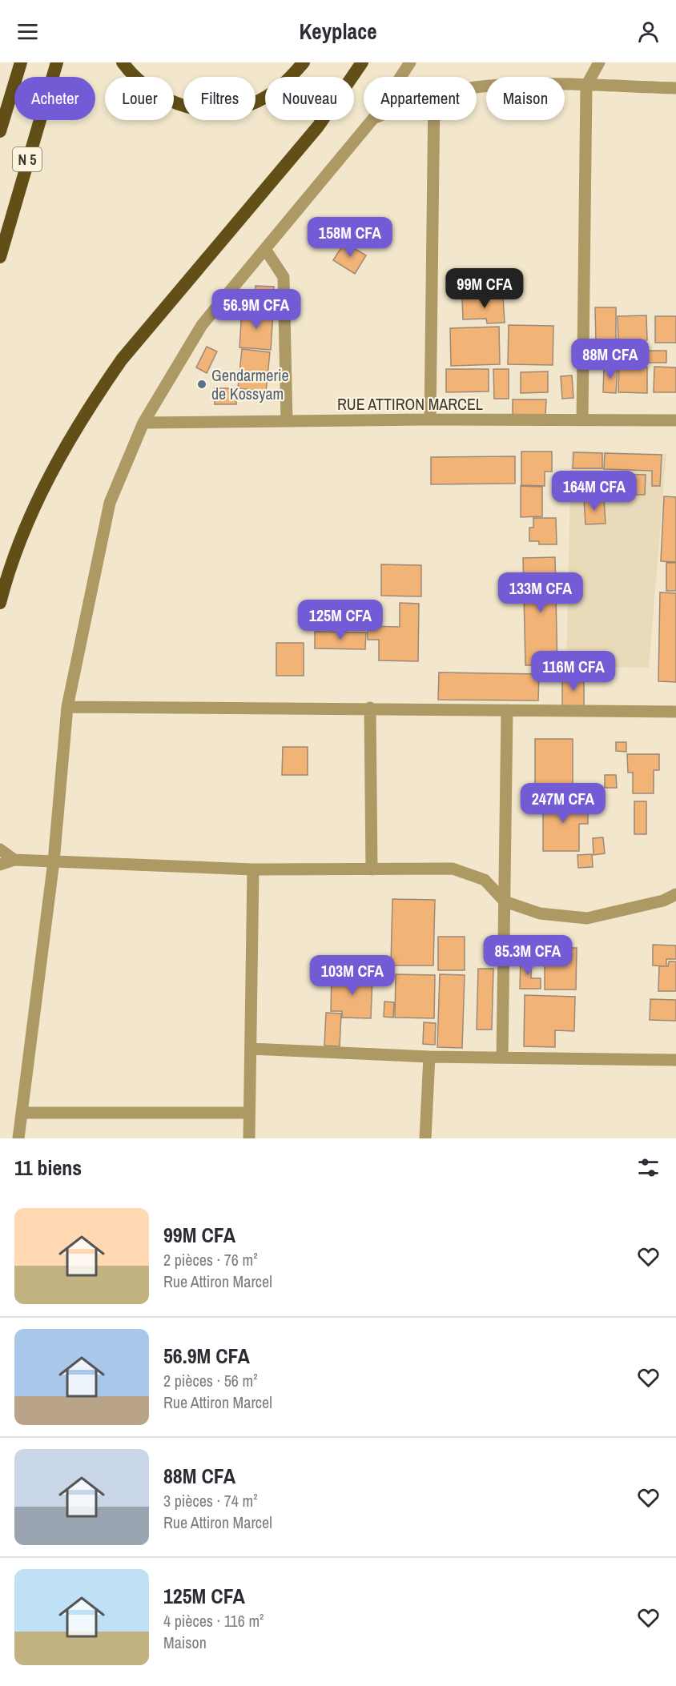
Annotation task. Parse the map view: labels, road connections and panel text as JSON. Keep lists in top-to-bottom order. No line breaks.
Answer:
{"streets":{"highway":["N 5"],"street":["RUE ATTIRON MARCEL"]},"places":["Gendarmerie de Kossyam"],"page":{"header":"Keyplace","chip":["Acheter","Louer","Filtres","Nouveau","Appartement","Maison"],"price":["158M CFA","99M CFA","56.9M CFA","88M CFA","164M CFA","133M CFA","125M CFA","116M CFA","247M CFA","85.3M CFA","103M CFA"],"heading":"11 biens","list":[{"name":"99M CFA","note":"2 pièces · 76 m² · Rue Attiron Marcel"},{"name":"56.9M CFA","note":"2 pièces · 56 m² · Rue Attiron Marcel"},{"name":"88M CFA","note":"3 pièces · 74 m² · Rue Attiron Marcel"},{"name":"125M CFA","note":"4 pièces · 116 m² · Maison"}]}}
